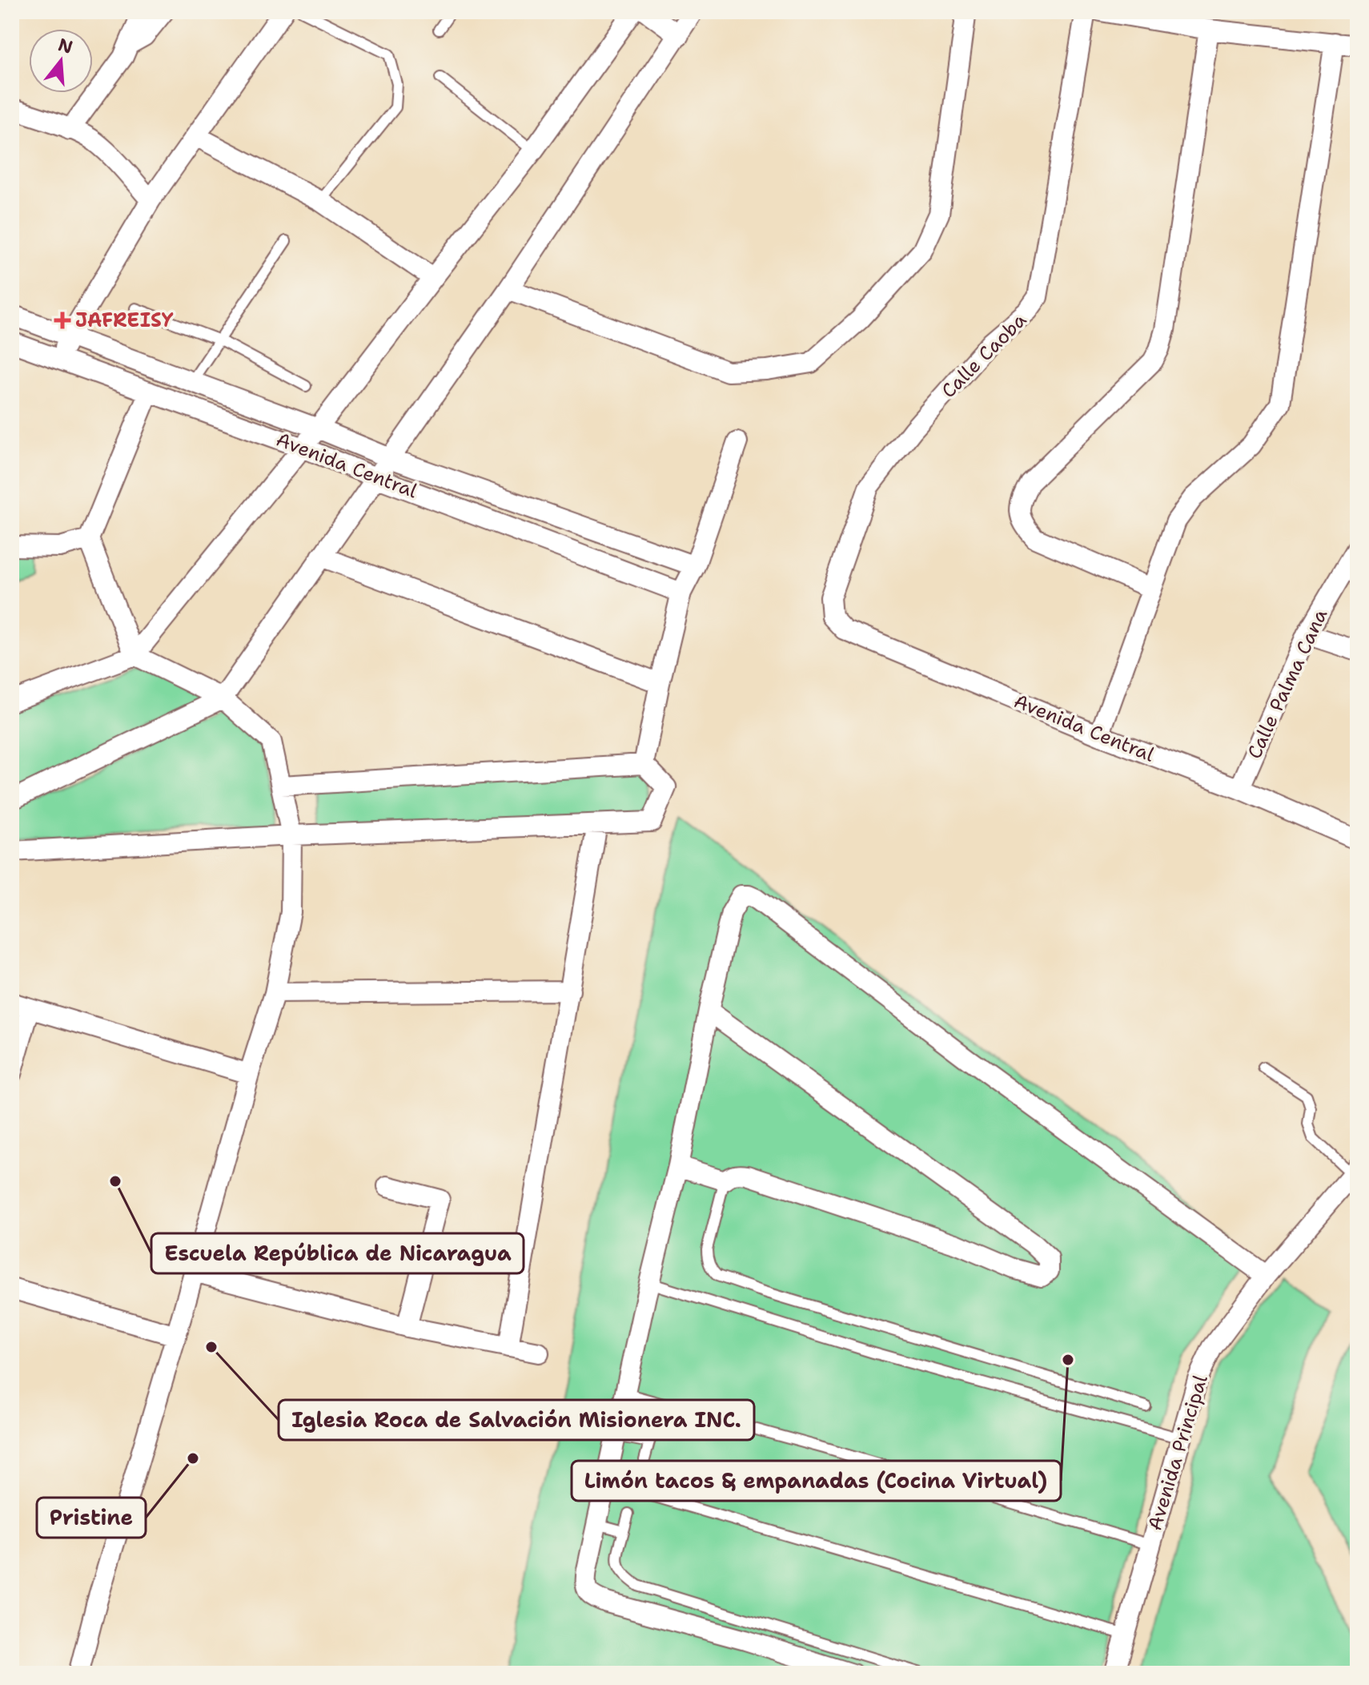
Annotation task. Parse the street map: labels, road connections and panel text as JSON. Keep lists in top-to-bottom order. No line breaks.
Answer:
{"streets":{"street":["Calle Caoba","Avenida Central","Calle Palma Cana","Avenida Principal"]},"crossings":[["Calle Caoba","Avenida Central"],["Avenida Central","Calle Palma Cana"]],"places":{"health":["JAFREISY"],"other":["Escuela República de Nicaragua","Iglesia Roca de Salvación Misionera INC.","Limón tacos & empanadas (Cocina Virtual)","Pristine"]},"north":"top"}
